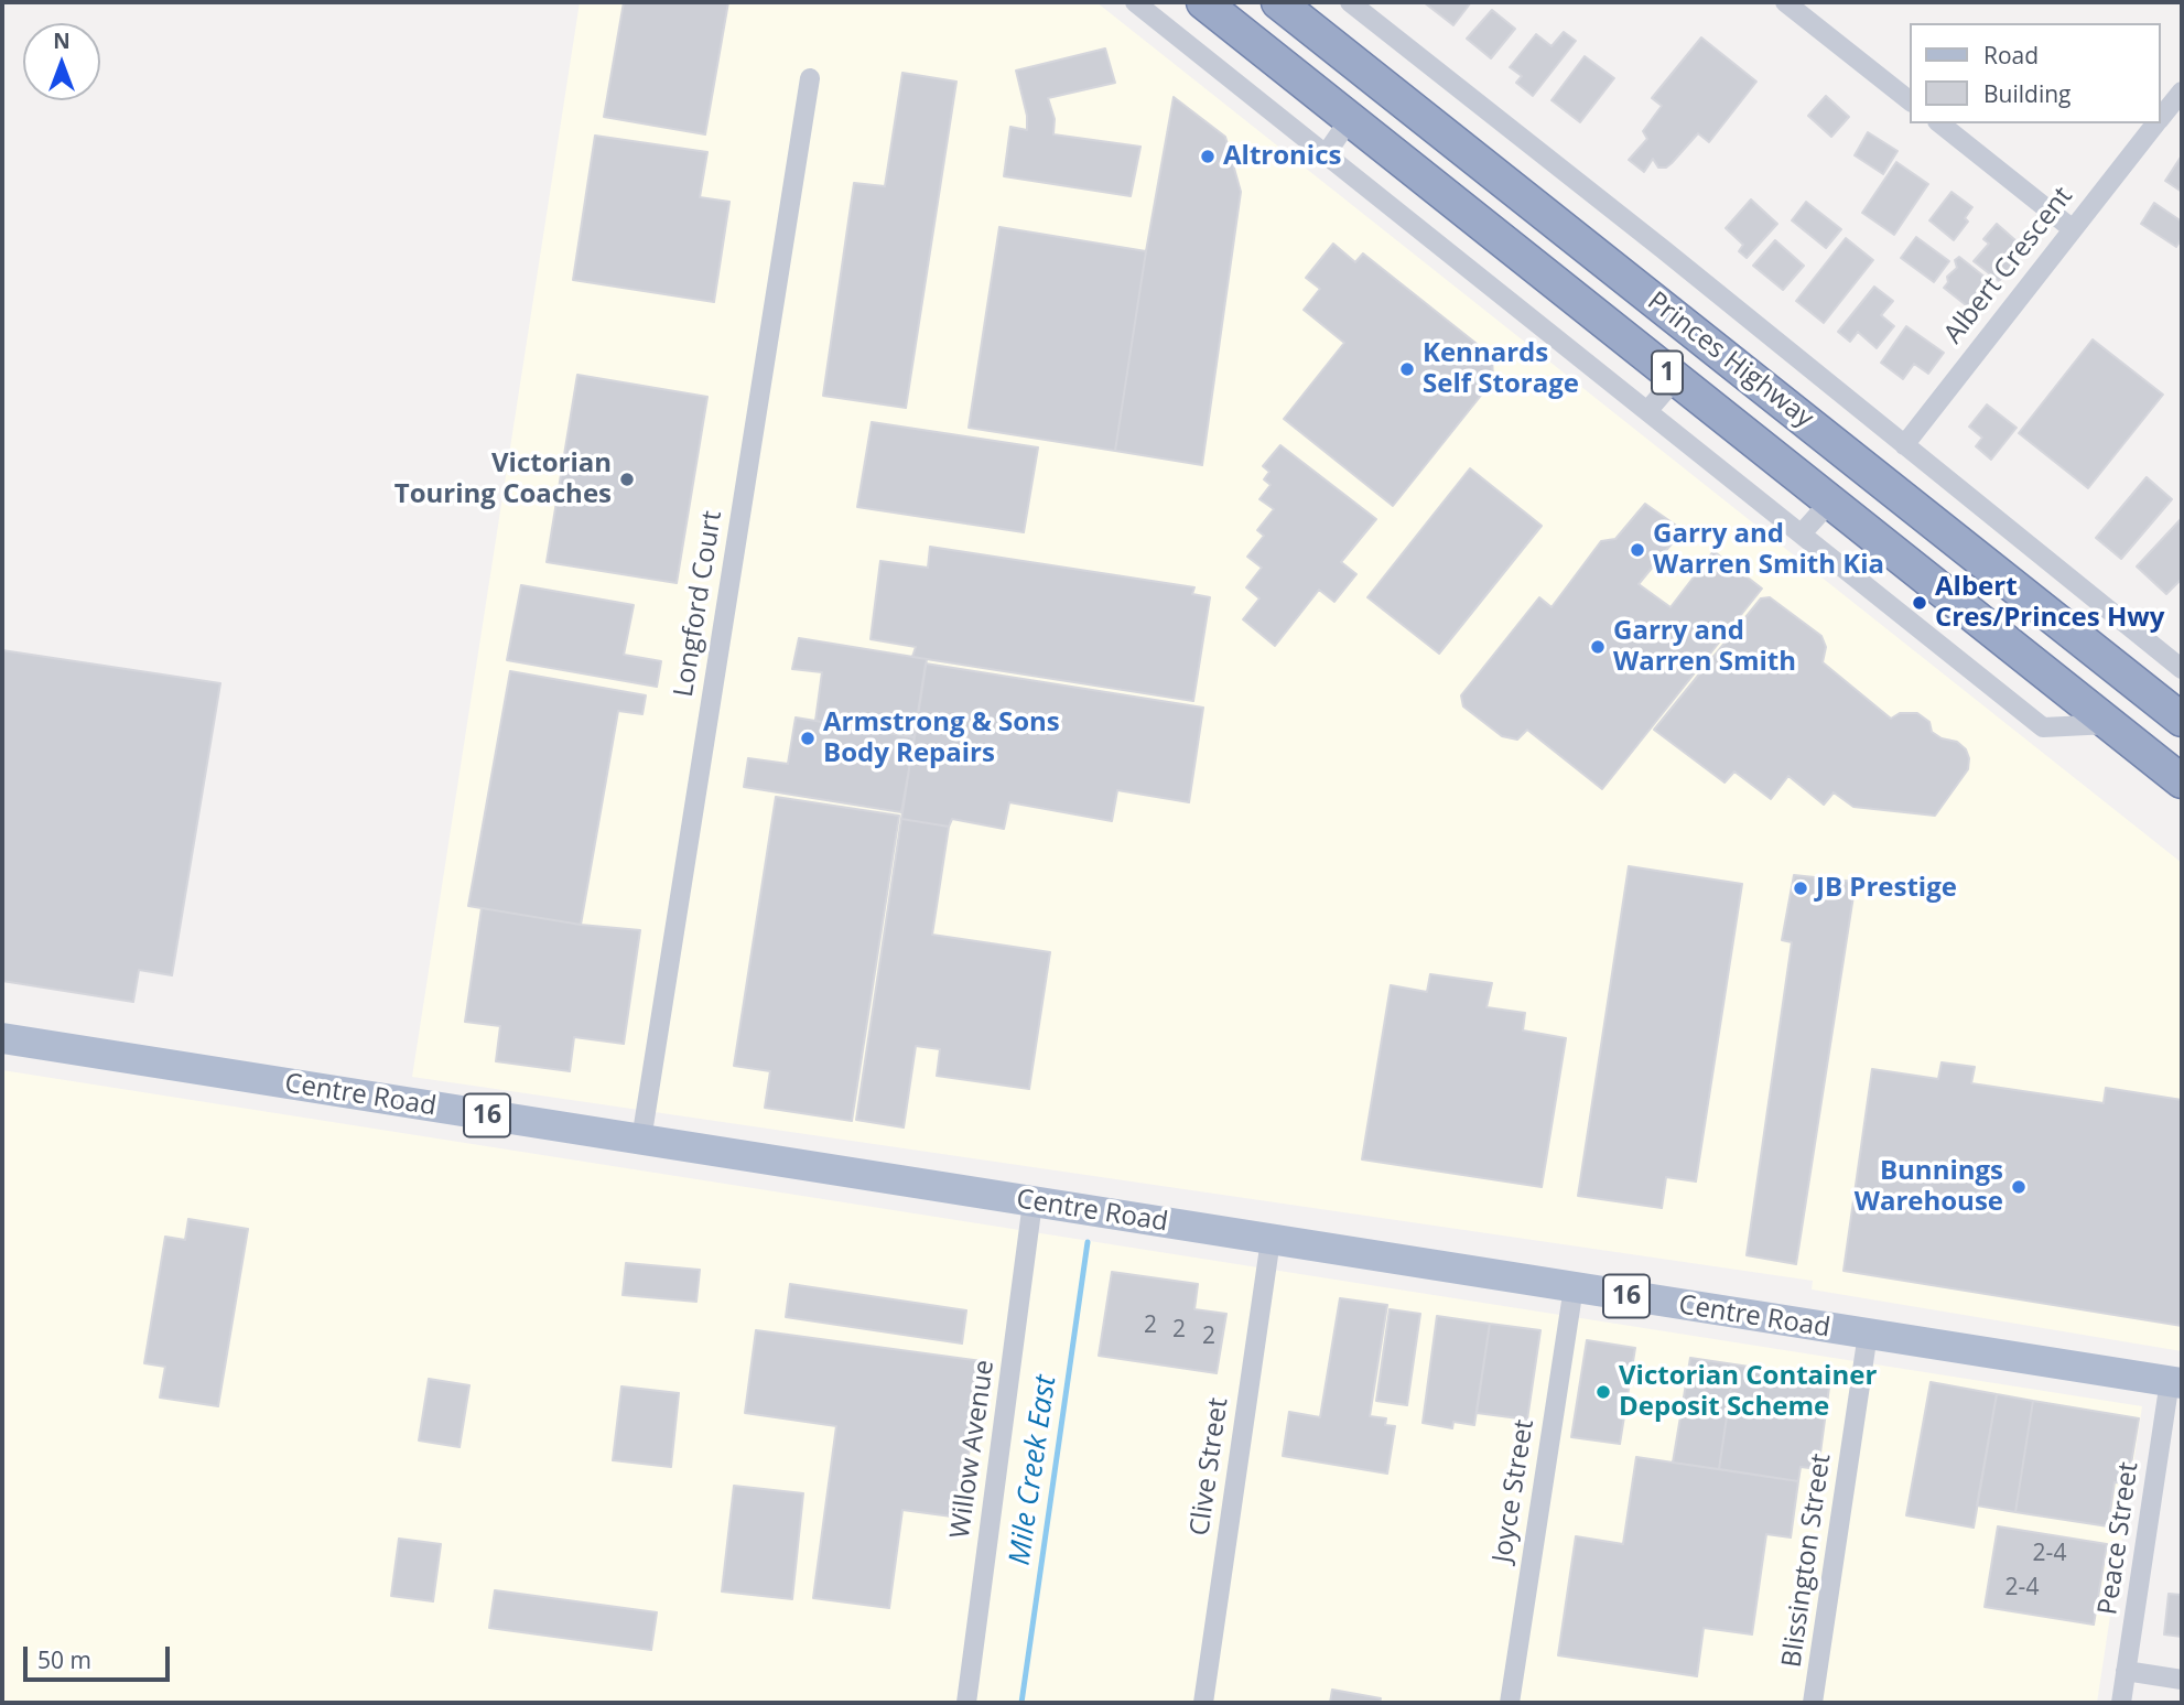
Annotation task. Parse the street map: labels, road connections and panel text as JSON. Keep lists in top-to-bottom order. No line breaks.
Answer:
{"streets":{"highway":["Princes Highway","1"],"main road":["Centre Road","16"],"street":["Albert Crescent","Longford Court","Willow Avenue","Clive Street","Joyce Street","Peace Street","Blissington Street"]},"crossings":[["Albert Crescent","Princes Highway"],["Longford Court","Centre Road"],["Centre Road","Willow Avenue"],["Centre Road","Clive Street"],["Centre Road","Joyce Street"],["Centre Road","Peace Street"],["Centre Road","Blissington Street"]],"water":["Mile Creek East"],"places":["Altronics","Kennards Self Storage","Victorian Touring Coaches","Garry and Warren Smith Kia","Albert Cres/Princes Hwy","Garry and Warren Smith","Armstrong & Sons Body Repairs","JB Prestige","Bunnings Warehouse","Victorian Container Deposit Scheme"],"house_numbers":["2","2","2","2-4","2-4"],"legend":["Road","Building"],"scale_bar":"50 m","north":"top"}
